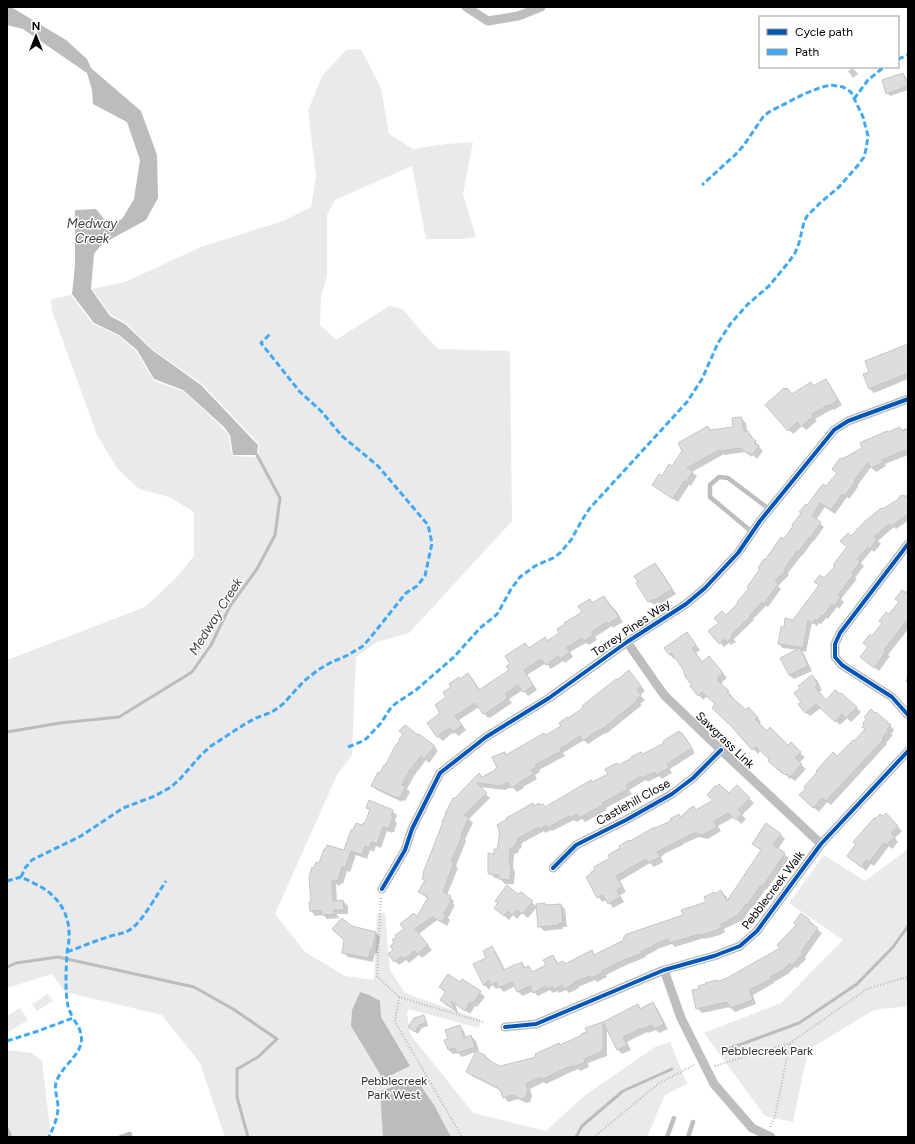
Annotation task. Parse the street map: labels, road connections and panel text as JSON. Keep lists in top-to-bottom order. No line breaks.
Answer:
{"streets":{"street":["Torrey Pines Way","Sawgrass Link","Castlehill Close","Pebblecreek Walk"]},"crossings":[["Torrey Pines Way","Sawgrass Link"],["Sawgrass Link","Castlehill Close"],["Sawgrass Link","Pebblecreek Walk"]],"water":["Medway Creek"],"parks":["Pebblecreek Park","Pebblecreek Park West"],"legend":["Cycle path","Path"],"north":"top"}
